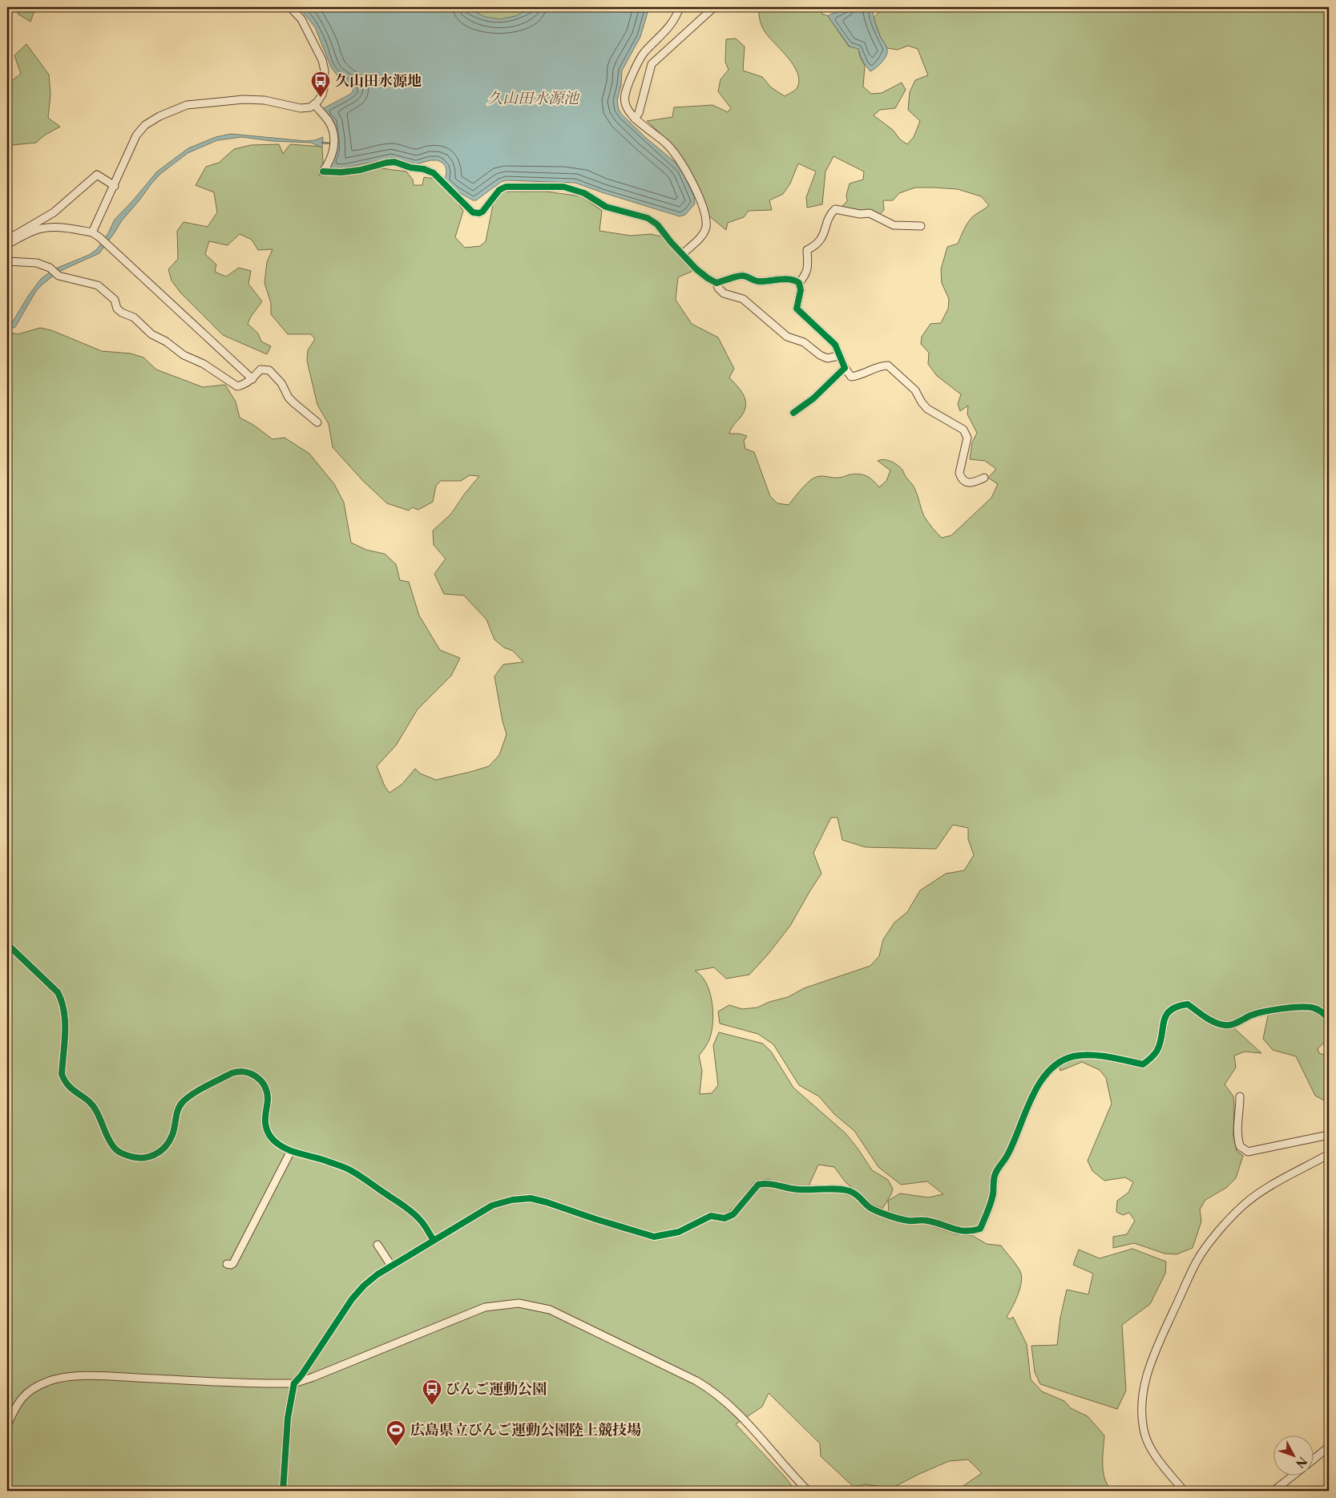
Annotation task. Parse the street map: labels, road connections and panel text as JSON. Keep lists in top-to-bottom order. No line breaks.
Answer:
{"water":["久山田水源池"],"places":{"bus stop":["久山田水源地","びんご運動公園"],"sports":["広島県立びんご運動公園陸上競技場"]},"north":"bottom right"}
